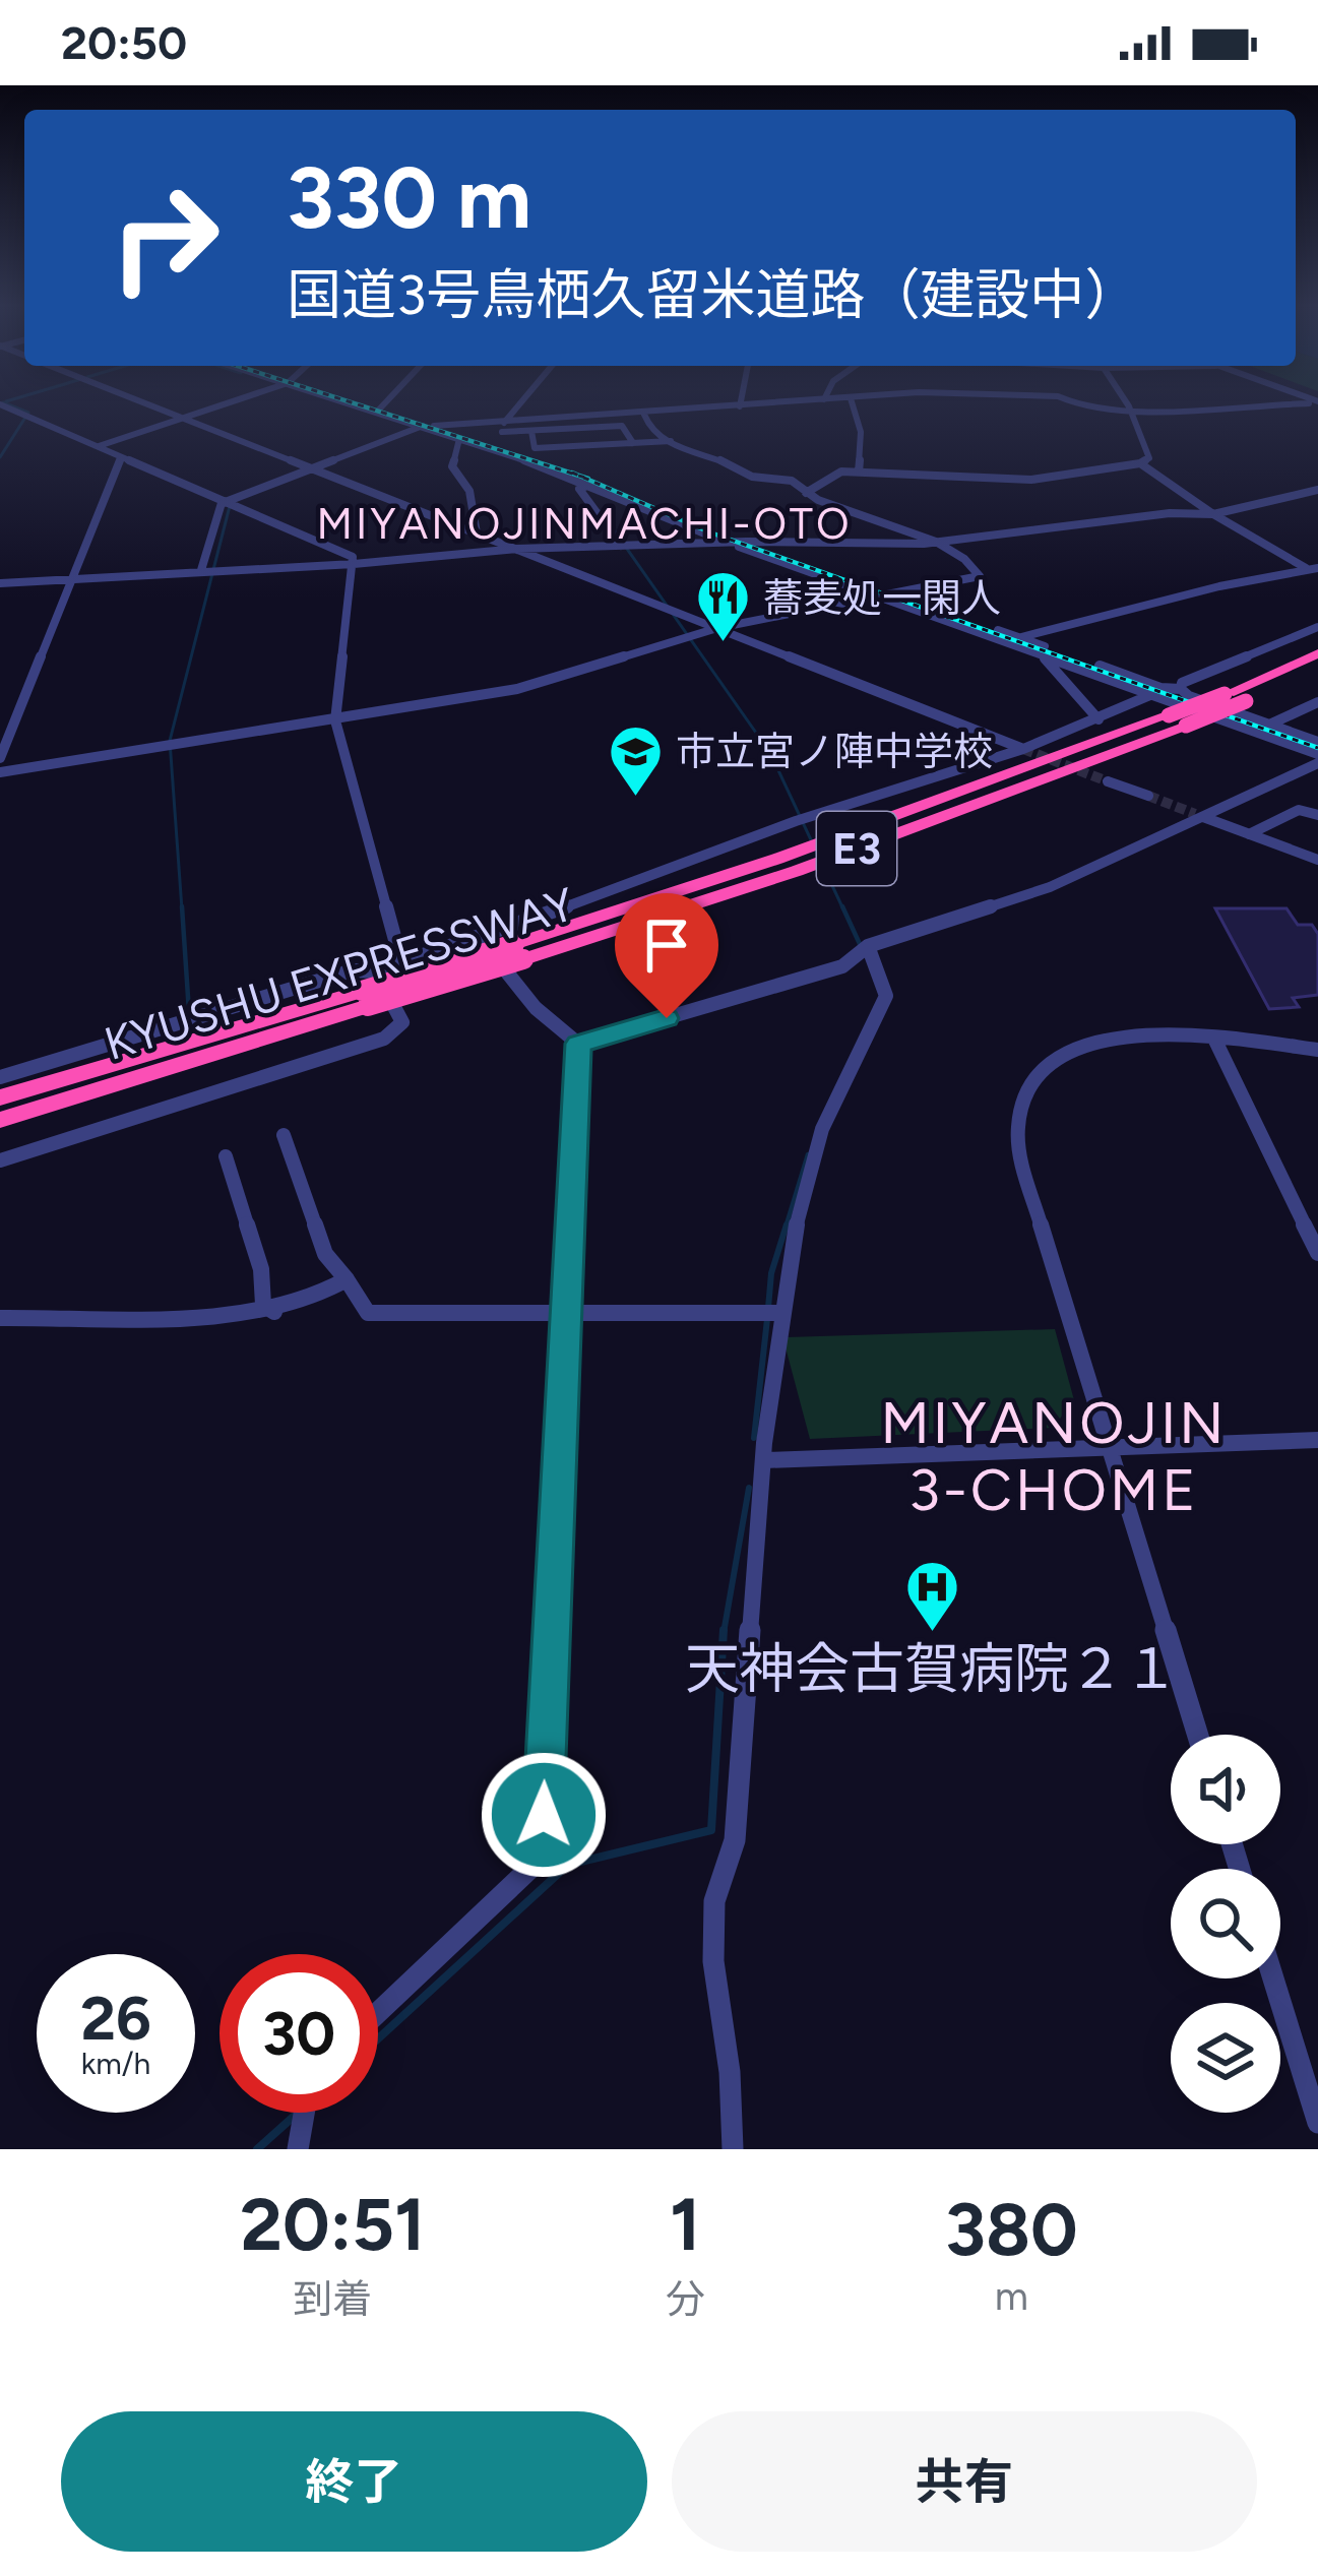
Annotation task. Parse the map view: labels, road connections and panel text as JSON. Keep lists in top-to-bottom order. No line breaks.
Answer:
{"streets":{"highway":["E3","KYUSHU EXPRESSWAY"]},"districts":["MIYANOJINMACHI-OTO","MIYANOJIN 3-CHOME"],"places":{"restaurant":["蕎麦処一閑人"],"school or university":["市立宮ノ陣中学校"],"hospital":["天神会古賀病院２１"]},"page":{"status":"20:50","turn":["330 m","国道3号鳥栖久留米道路（建設中）"],"speed":"26 km/h","limit":"30","eta":["20:51","到着","1","分","380","m"],"buttons":["終了","共有"]}}
